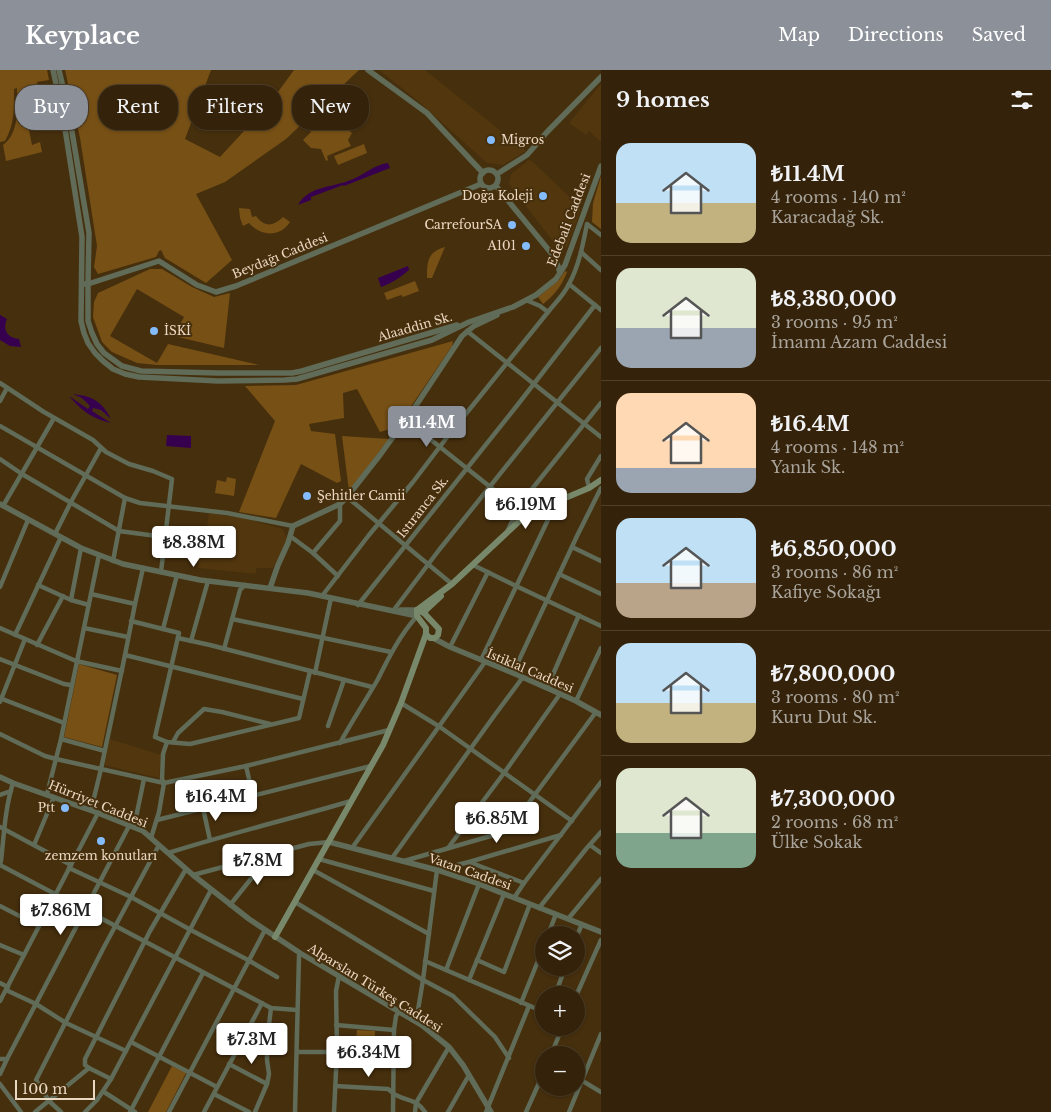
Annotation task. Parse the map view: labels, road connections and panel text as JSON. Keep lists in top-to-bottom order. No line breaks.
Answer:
{"streets":{"street":["Edebali Caddesi","Beydağı Caddesi","Alaaddin Sk.","Istıranca Sk.","İstiklal Caddesi","Hürriyet Caddesi","Vatan Caddesi","Alparslan Türkeş Caddesi"]},"crossings":[["Beydağı Caddesi","Alaaddin Sk."],["Hürriyet Caddesi","Alparslan Türkeş Caddesi"]],"places":["Migros","Doğa Koleji","CarrefourSA","A101","İSKİ","Şehitler Camii","Ptt","zemzem konutları"],"scale_bar":"100 m","page":{"header":"Keyplace","nav":["Map","Directions","Saved"],"heading":"9 homes","chip":["Buy","Rent","Filters","New"],"list":[{"name":"₺11.4M","note":"4 rooms · 140 m² · Karacadağ Sk."},{"name":"₺8,380,000","note":"3 rooms · 95 m² · İmamı Azam Caddesi"},{"name":"₺16.4M","note":"4 rooms · 148 m² · Yanık Sk."},{"name":"₺6,850,000","note":"3 rooms · 86 m² · Kafiye Sokağı"},{"name":"₺7,800,000","note":"3 rooms · 80 m² · Kuru Dut Sk."},{"name":"₺7,300,000","note":"2 rooms · 68 m² · Ülke Sokak"}],"price":["₺11.4M","₺6.19M","₺8.38M","₺16.4M","₺6.85M","₺7.8M","₺7.86M","₺7.3M","₺6.34M"],"map_buttons":["+","−"],"scale":"100 m"}}
